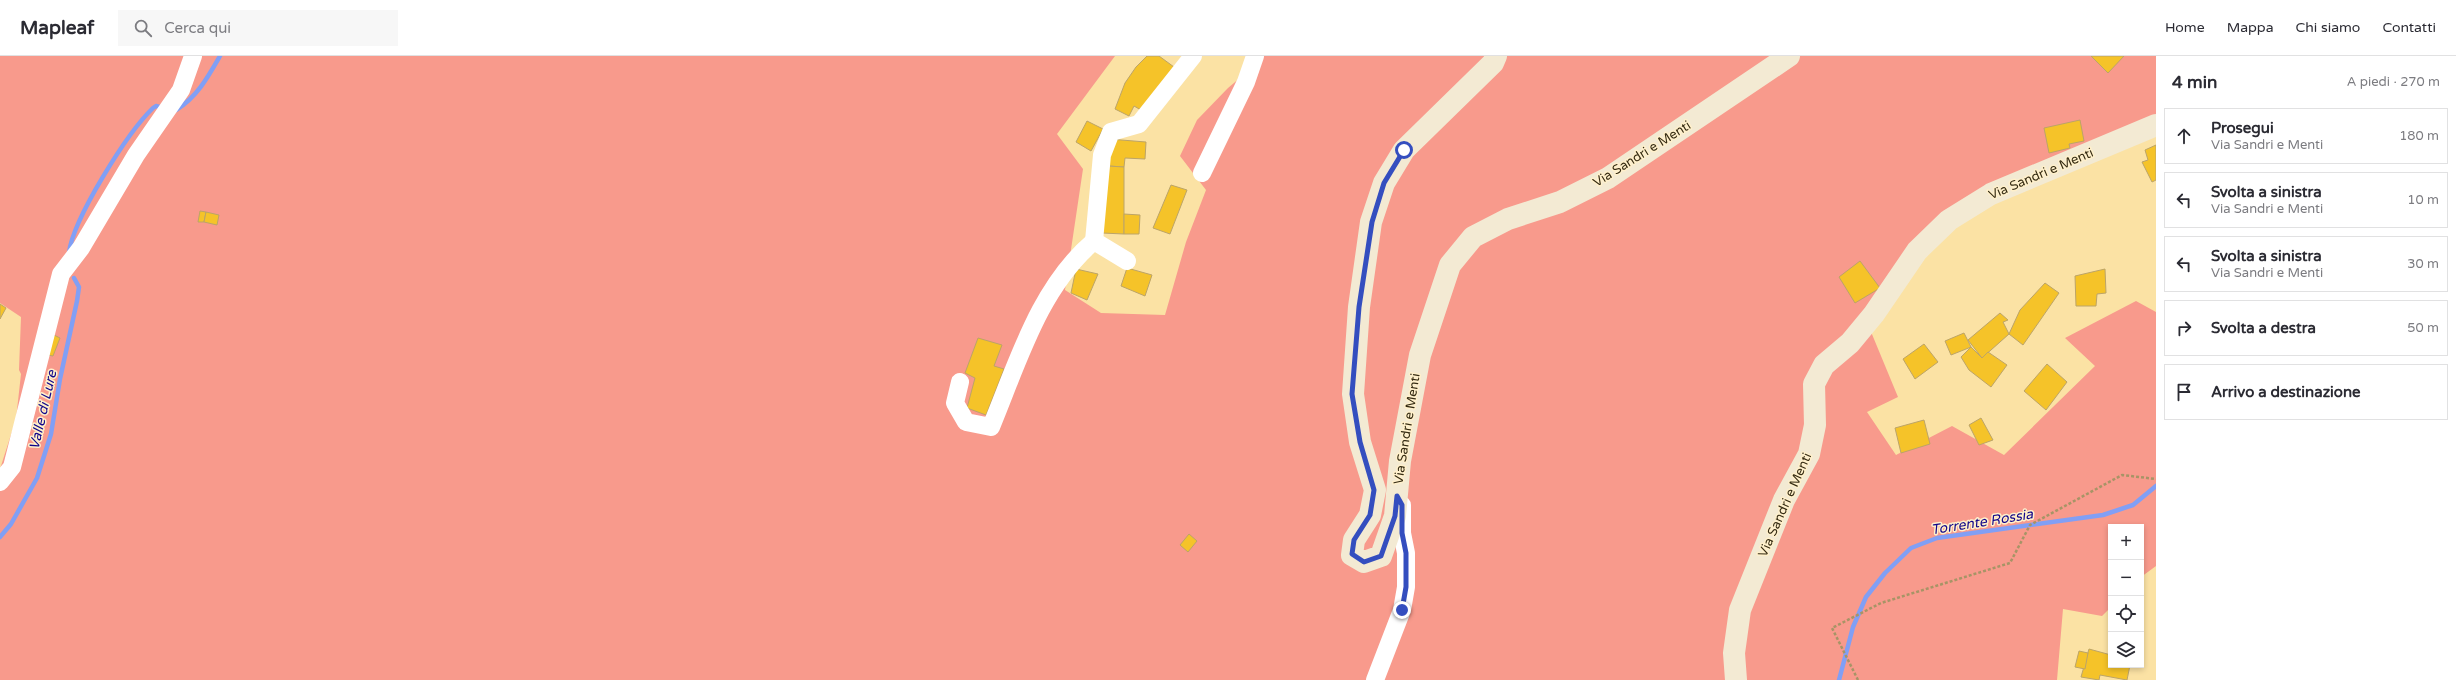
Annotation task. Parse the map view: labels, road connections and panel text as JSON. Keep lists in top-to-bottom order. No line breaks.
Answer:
{"streets":{"main road":["Via Sandri e Menti"]},"water":["Valle di Lure","Torrente Rossia"],"page":{"header":"Mapleaf","search":"Cerca qui","nav":["Home","Mappa","Chi siamo","Contatti"],"heading":["4 min","A piedi · 270 m"],"list":[["Prosegui","Via Sandri e Menti","180 m"],["Svolta a sinistra","Via Sandri e Menti","10 m"],["Svolta a sinistra","Via Sandri e Menti","30 m"],["Svolta a destra","50 m"],"Arrivo a destinazione"],"map_buttons":["+","−"]}}
